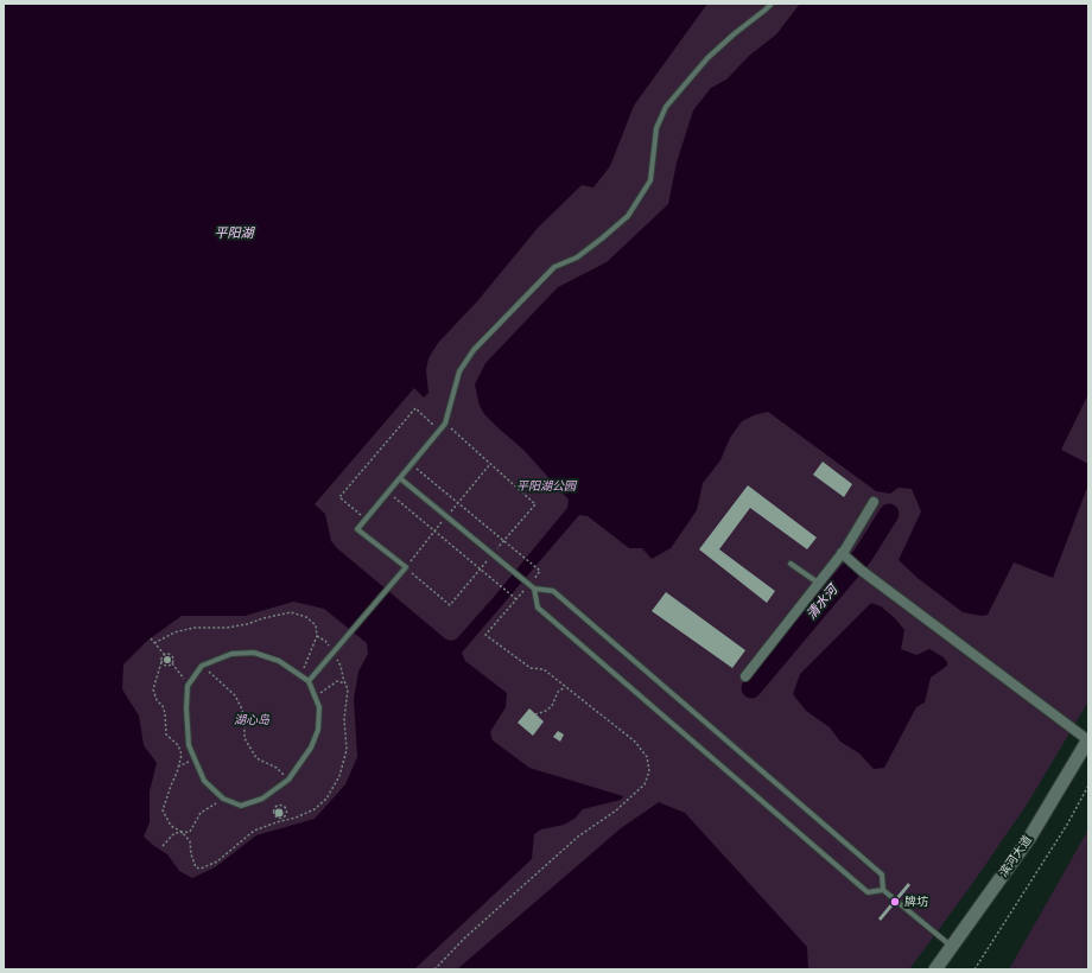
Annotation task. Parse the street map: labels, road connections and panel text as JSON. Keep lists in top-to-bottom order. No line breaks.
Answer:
{"streets":{"main road":["滨河大道"]},"water":["平阳湖","清水河"],"parks":["平阳湖公园","湖心岛"],"places":["牌坊"]}
